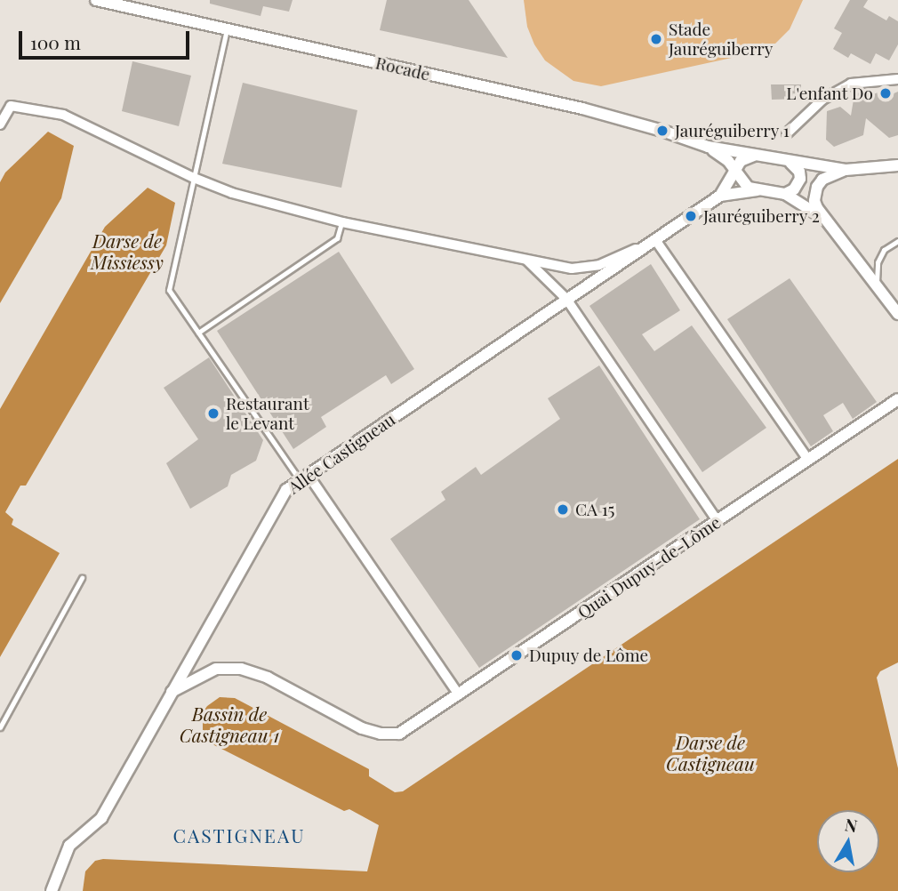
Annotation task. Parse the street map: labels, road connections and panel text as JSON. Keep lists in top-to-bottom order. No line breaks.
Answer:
{"streets":{"street":["Rocade","Allée Castigneau","Quai Dupuy-de-Lôme"]},"crossings":[["Allée Castigneau","Quai Dupuy-de-Lôme"]],"districts":["CASTIGNEAU"],"water":["Darse de Missiessy","Bassin de Castigneau 1","Darse de Castigneau"],"places":["Stade Jauréguiberry","L'enfant Do","Jauréguiberry 1","Jauréguiberry 2","Restaurant le Levant","CA 15","Dupuy de Lôme"],"scale_bar":"100 m","north":"top"}
